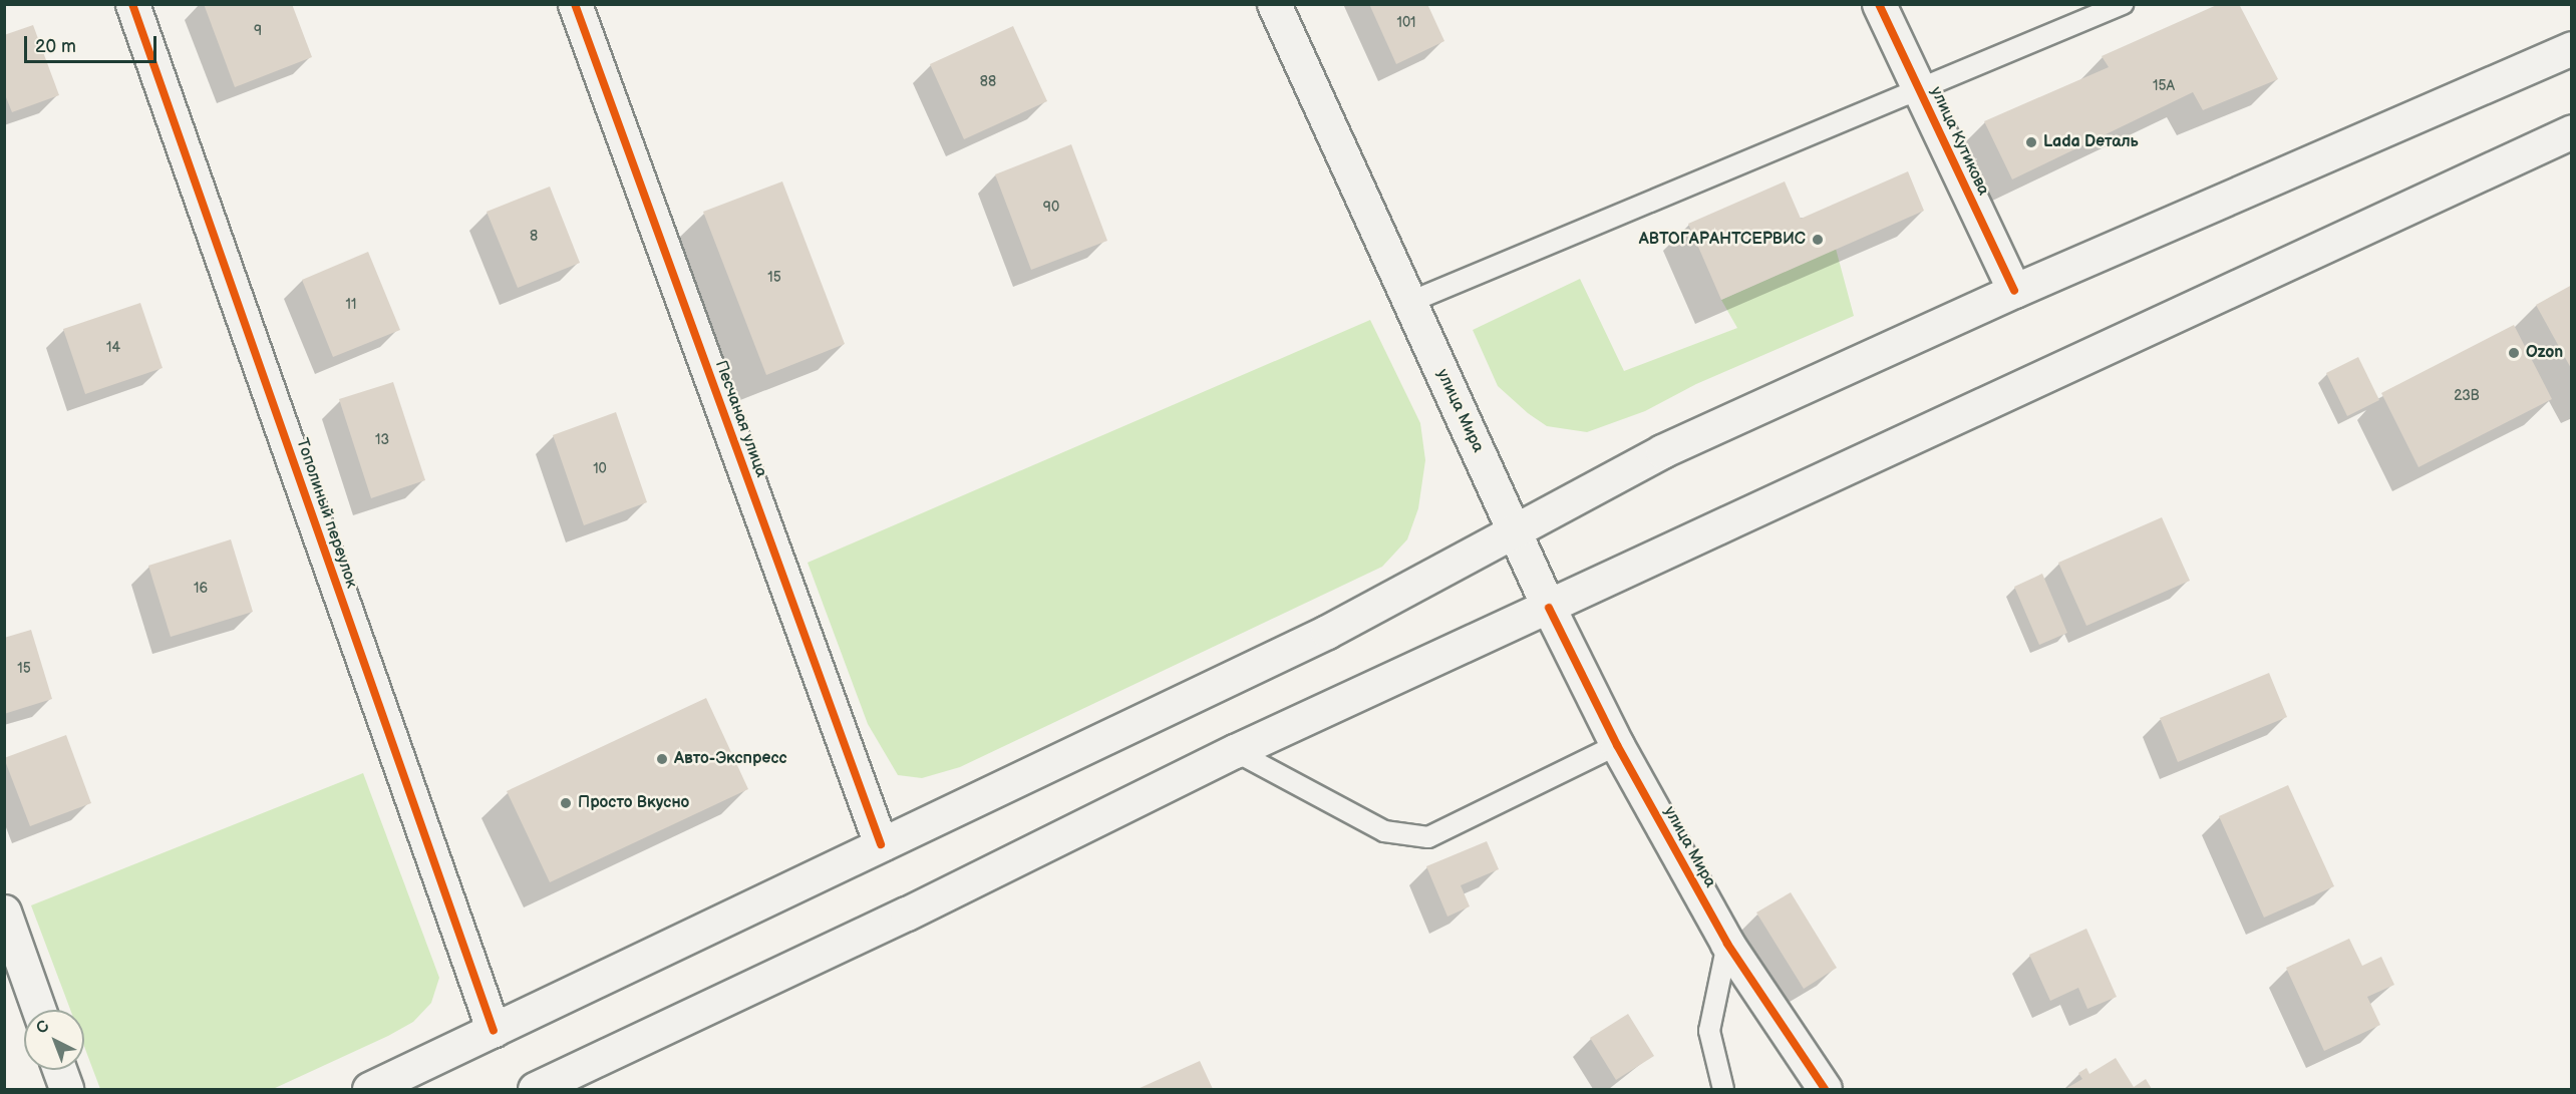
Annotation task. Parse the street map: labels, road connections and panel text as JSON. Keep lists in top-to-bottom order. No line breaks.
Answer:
{"streets":{"main road":["улица Кутикова","улица Мира","Песчаная улица","Тополиный переулок"]},"places":["Lada Dеталь","АВТОГАРАНТСЕРВИС","Ozon","Авто-Экспресс","Просто Вкусно"],"house_numbers":["101","9","88","15А","90","8","15","11","14","23В","13","10","16","15"],"scale_bar":"20 m","north":"top left"}
